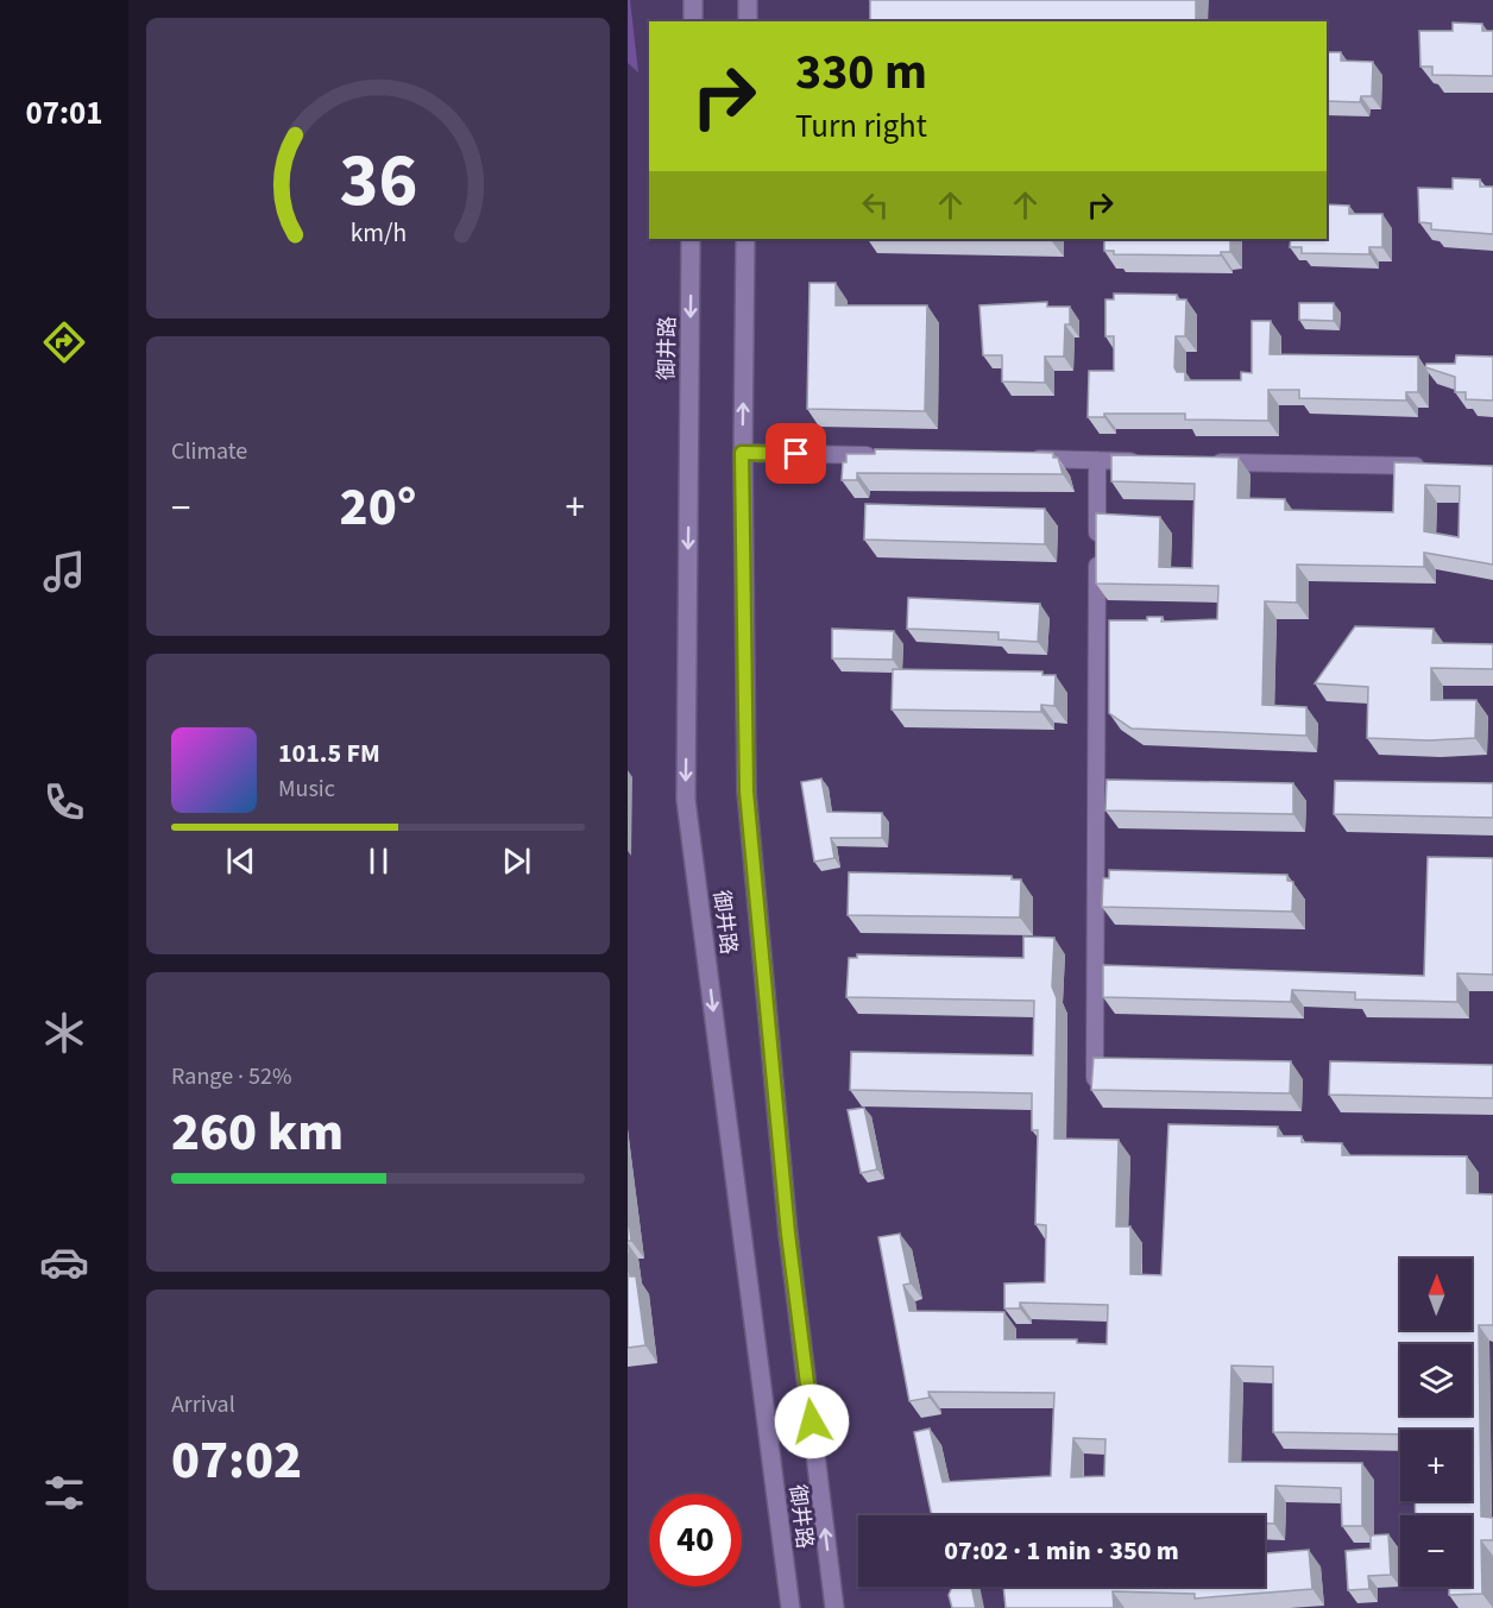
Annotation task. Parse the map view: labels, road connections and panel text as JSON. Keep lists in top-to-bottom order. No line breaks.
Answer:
{"streets":{"street":["御井路"]},"north":"top","page":{"tabs":"07:01","turn":["330 m","Turn right"],"tile":["Climate",["Range · 52%","260 km"],["Arrival","07:02"]],"heat":["−","20°","+"],"song":["101.5 FM","Music"],"map_buttons":["+","−"],"limit":"40","trip":"07:02 · 1 min · 350 m","gauge":["36","km/h"]}}
